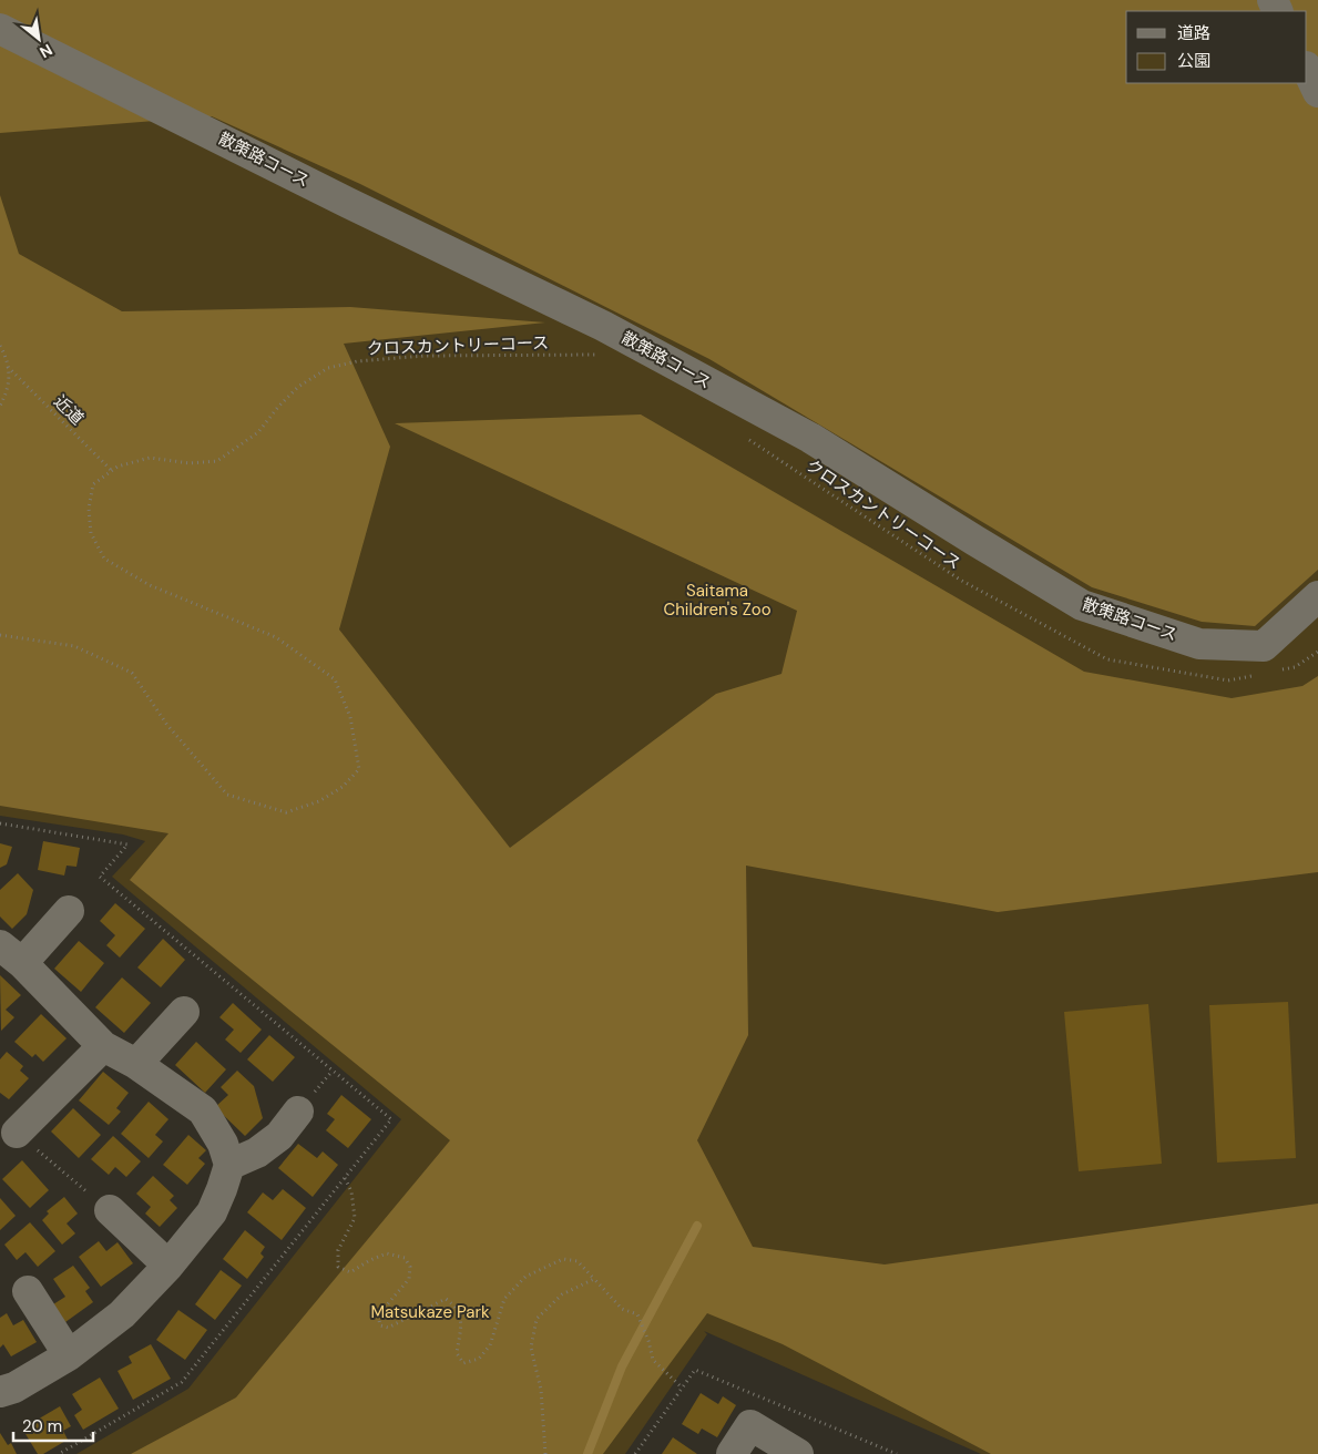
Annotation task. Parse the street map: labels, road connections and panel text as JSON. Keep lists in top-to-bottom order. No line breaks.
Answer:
{"streets":{"street":["散策路コース"],"path":["クロスカントリーコース","近道"]},"crossings":[["クロスカントリーコース","近道"]],"parks":["Saitama Children's Zoo","Matsukaze Park"],"legend":["道路","公園"],"scale_bar":"20 m","north":"bottom right"}
